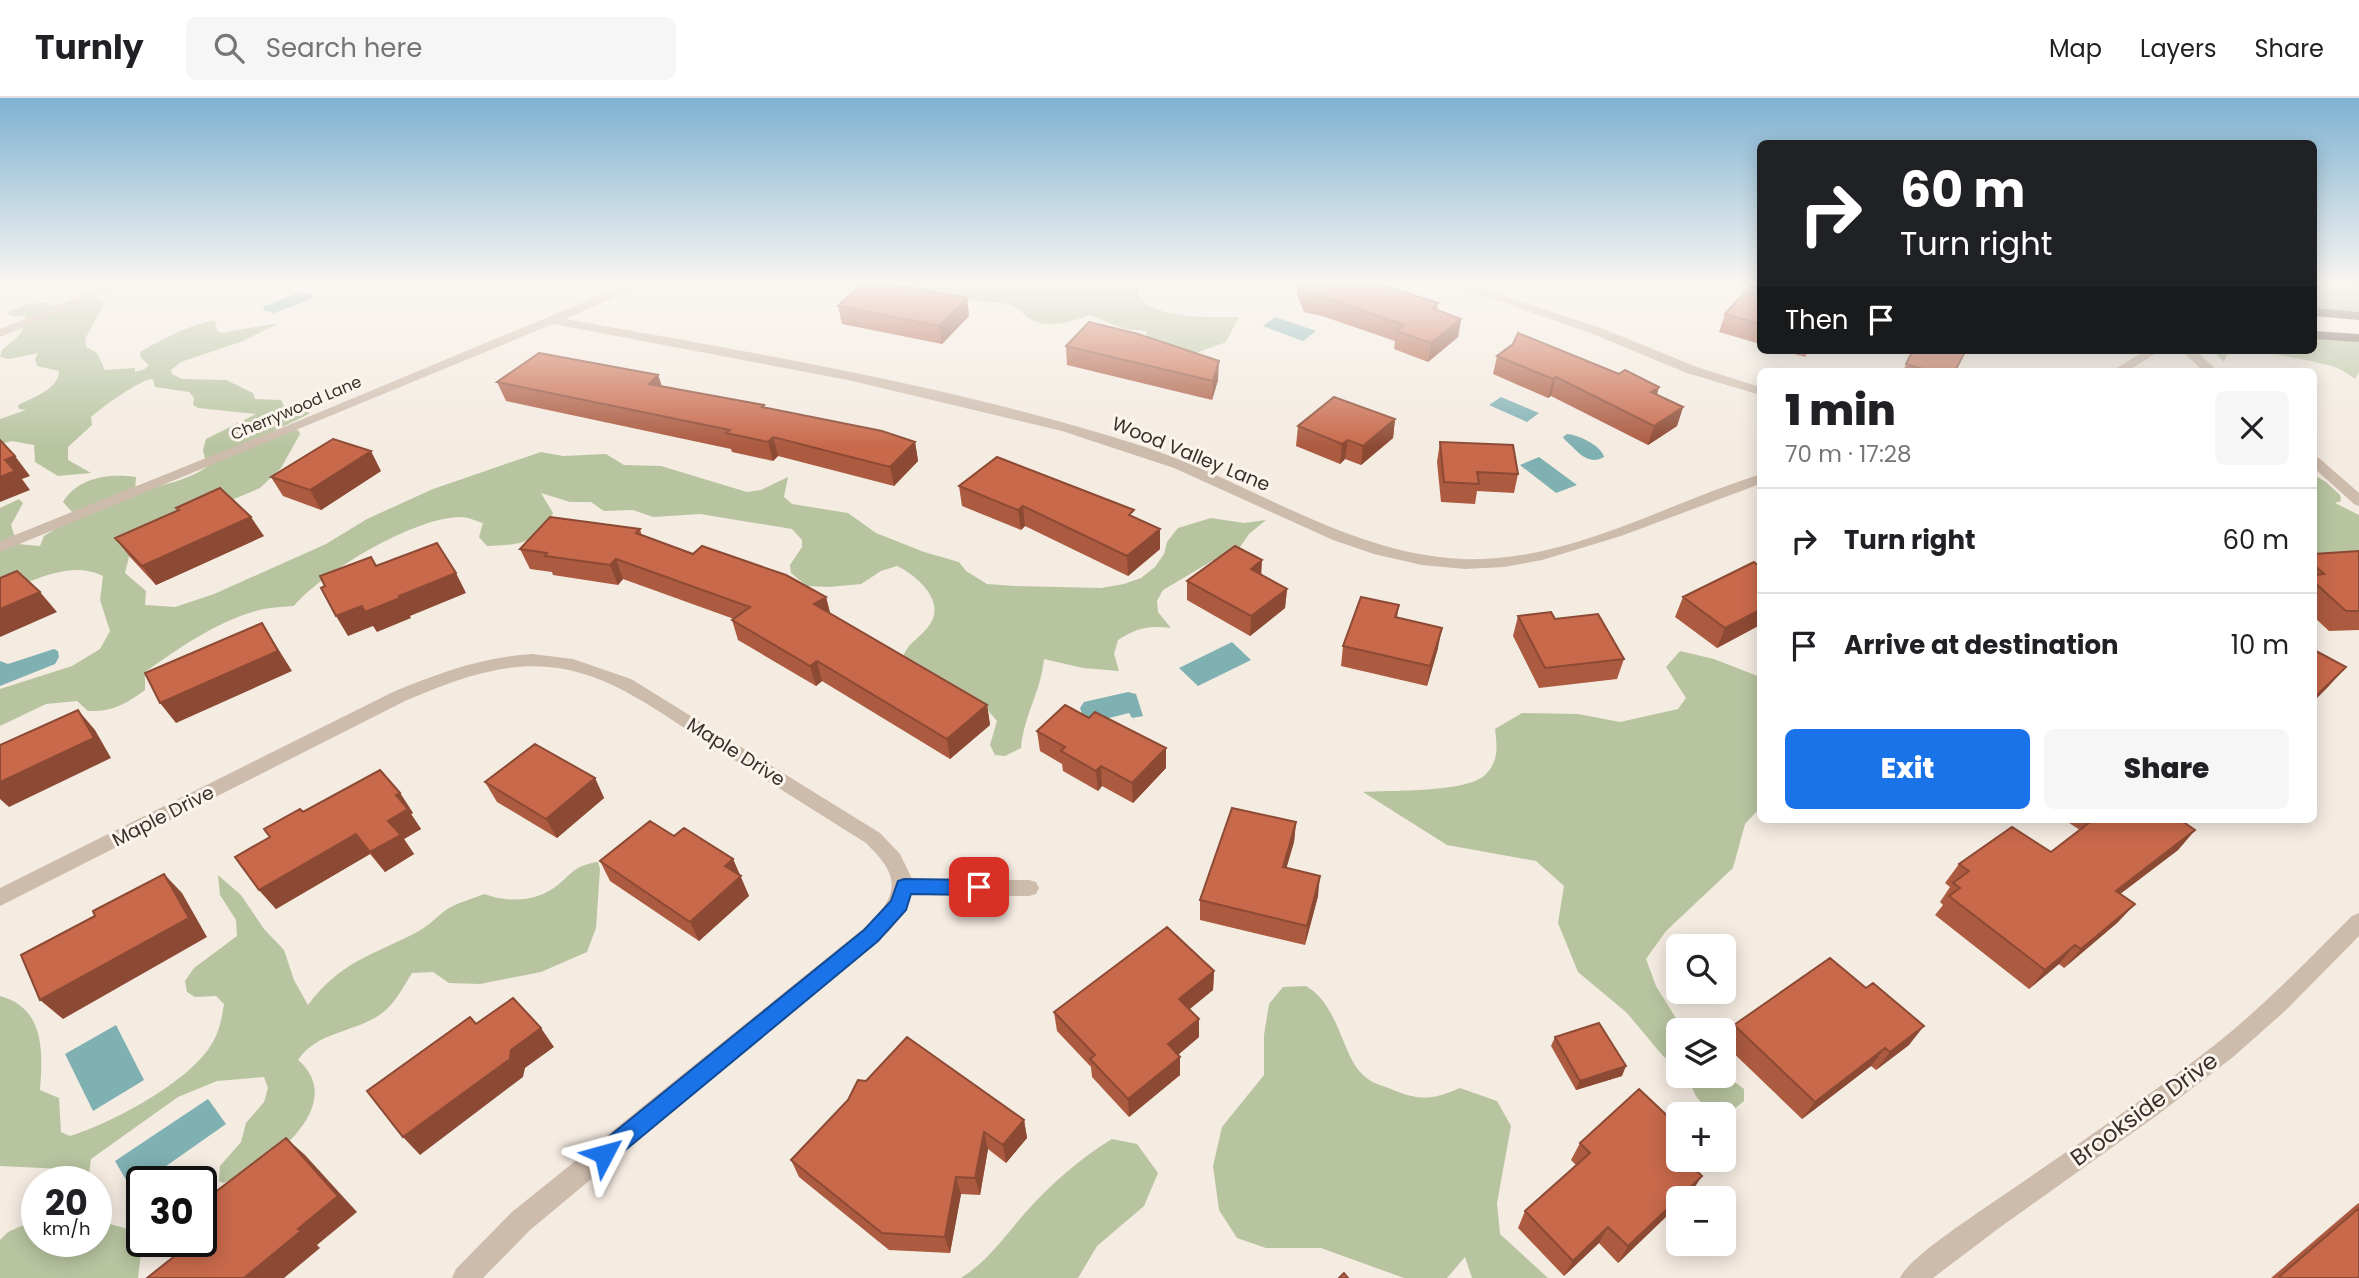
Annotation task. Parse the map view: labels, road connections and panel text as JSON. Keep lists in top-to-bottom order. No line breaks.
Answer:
{"streets":{"street":["Cherrywood Lane","Wood Valley Lane","Maple Drive","Brookside Drive"]},"page":{"header":"Turnly","search":"Search here","nav":["Map","Layers","Share"],"turn":["60 m","Turn right"],"then":"Then","heading":["1 min","70 m · 17:28"],"list":[{"name":"Turn right","value":"60 m"},{"name":"Arrive at destination","value":"10 m"}],"buttons":["Exit","Share"],"map_buttons":["+","−"],"speed":"20 km/h","limit":"30"}}
